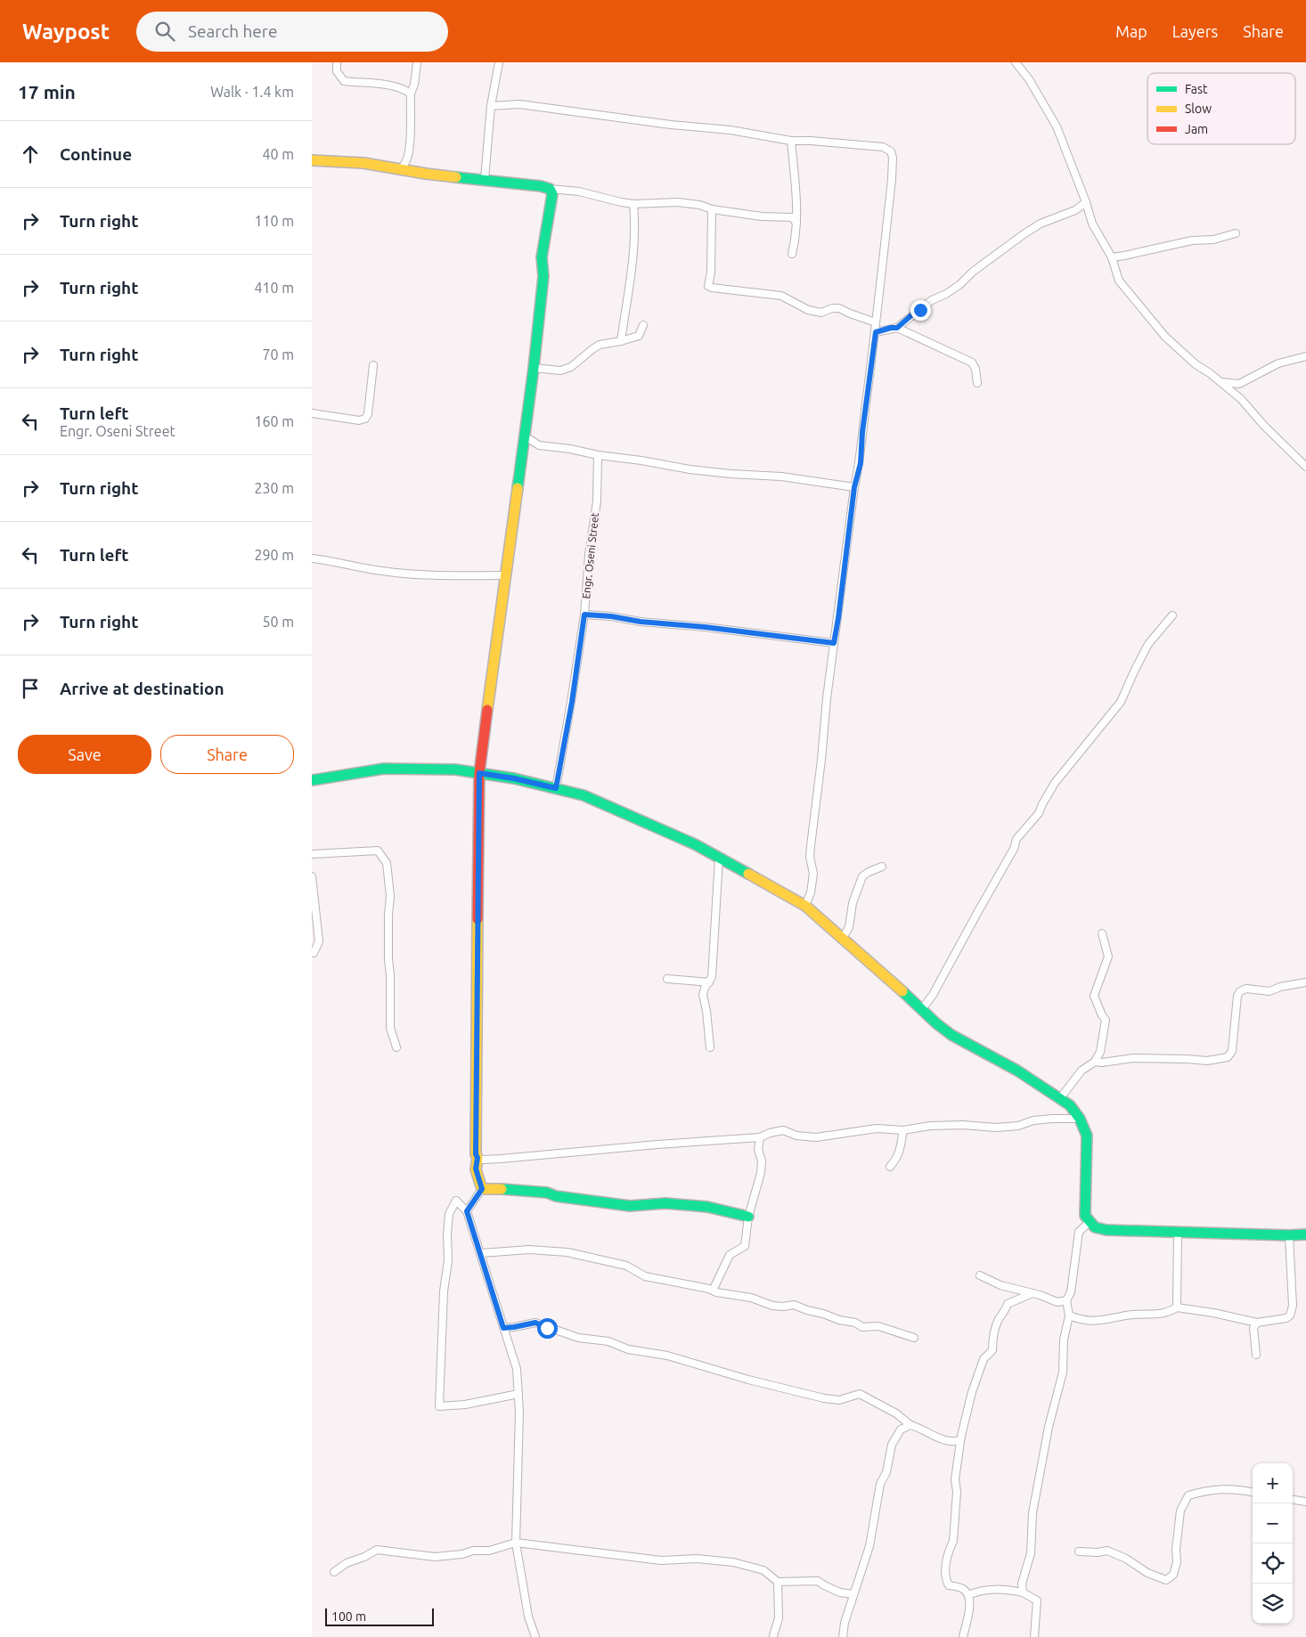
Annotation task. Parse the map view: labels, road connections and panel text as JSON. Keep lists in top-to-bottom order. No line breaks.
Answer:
{"streets":{"street":["Engr. Oseni Street"]},"legend":["Fast","Slow","Jam"],"scale_bar":"100 m","page":{"header":"Waypost","search":"Search here","nav":["Map","Layers","Share"],"heading":["17 min","Walk · 1.4 km"],"list":[["Continue","40 m"],["Turn right","110 m"],["Turn right","410 m"],["Turn right","70 m"],["Turn left","Engr. Oseni Street","160 m"],["Turn right","230 m"],["Turn left","290 m"],["Turn right","50 m"],"Arrive at destination"],"buttons":["Save","Share"],"map_buttons":["+","−"],"scale":"100 m"}}
